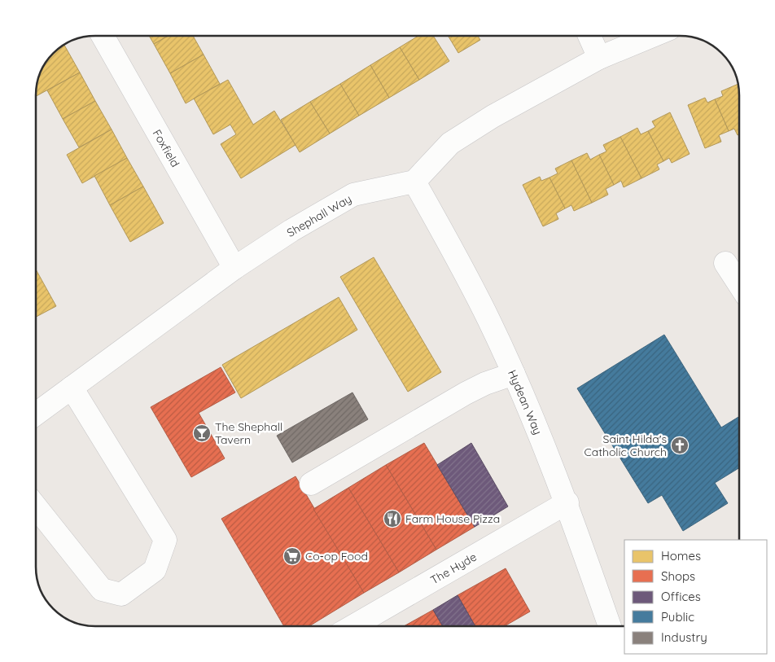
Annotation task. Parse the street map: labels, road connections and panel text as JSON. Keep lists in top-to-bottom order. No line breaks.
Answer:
{"streets":{"street":["Foxfield","Shephall Way","Hydean Way","The Hyde"]},"crossings":[["Foxfield","Shephall Way"],["Shephall Way","Hydean Way"],["Hydean Way","The Hyde"]],"places":{"bar":["The Shephall Tavern"],"church":["Saint Hilda's Catholic Church"],"restaurant":["Farm House Pizza"],"supermarket":["Co-op Food"]},"legend":["Homes","Shops","Offices","Public","Industry"]}
